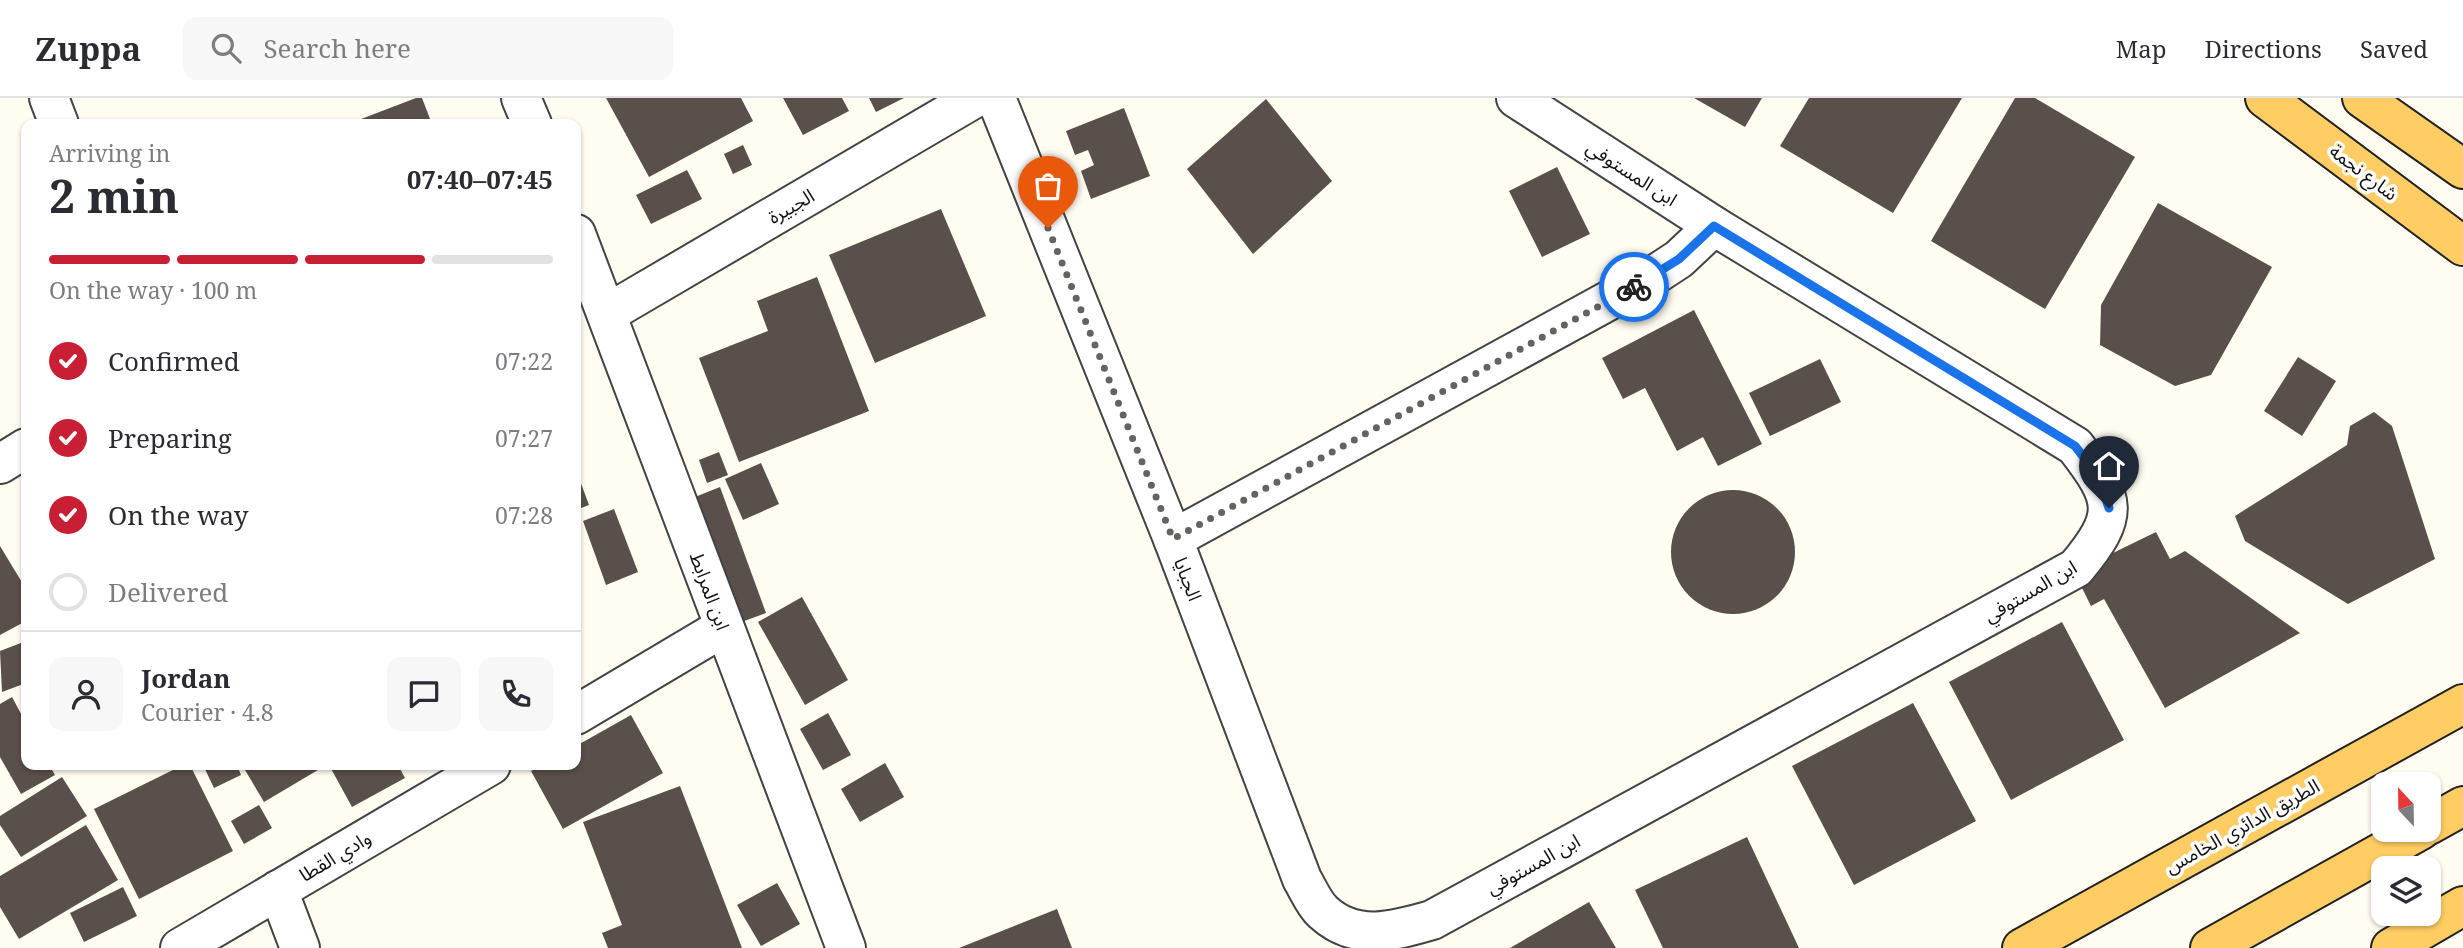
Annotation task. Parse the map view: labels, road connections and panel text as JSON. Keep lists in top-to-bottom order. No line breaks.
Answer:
{"streets":{"main road":["شارع نجمة","الطريق الدائري الخامس"],"street":["ابن المستوفي","الجبيرة","الجبايا","ابن المرابط","وادي القطا"]},"crossings":[["ابن المستوفي","الجبايا"],["الجبيرة","ابن المرابط"]],"north":"top","page":{"header":"Zuppa","search":"Search here","nav":["Map","Directions","Saved"],"heading":["2 min","Arriving in","07:40–07:45"],"panel":["Jordan","Courier · 4.8"],"bar":"On the way · 100 m","list":[["Confirmed","07:22"],["Preparing","07:27"],["On the way","07:28"],"Delivered"]}}
